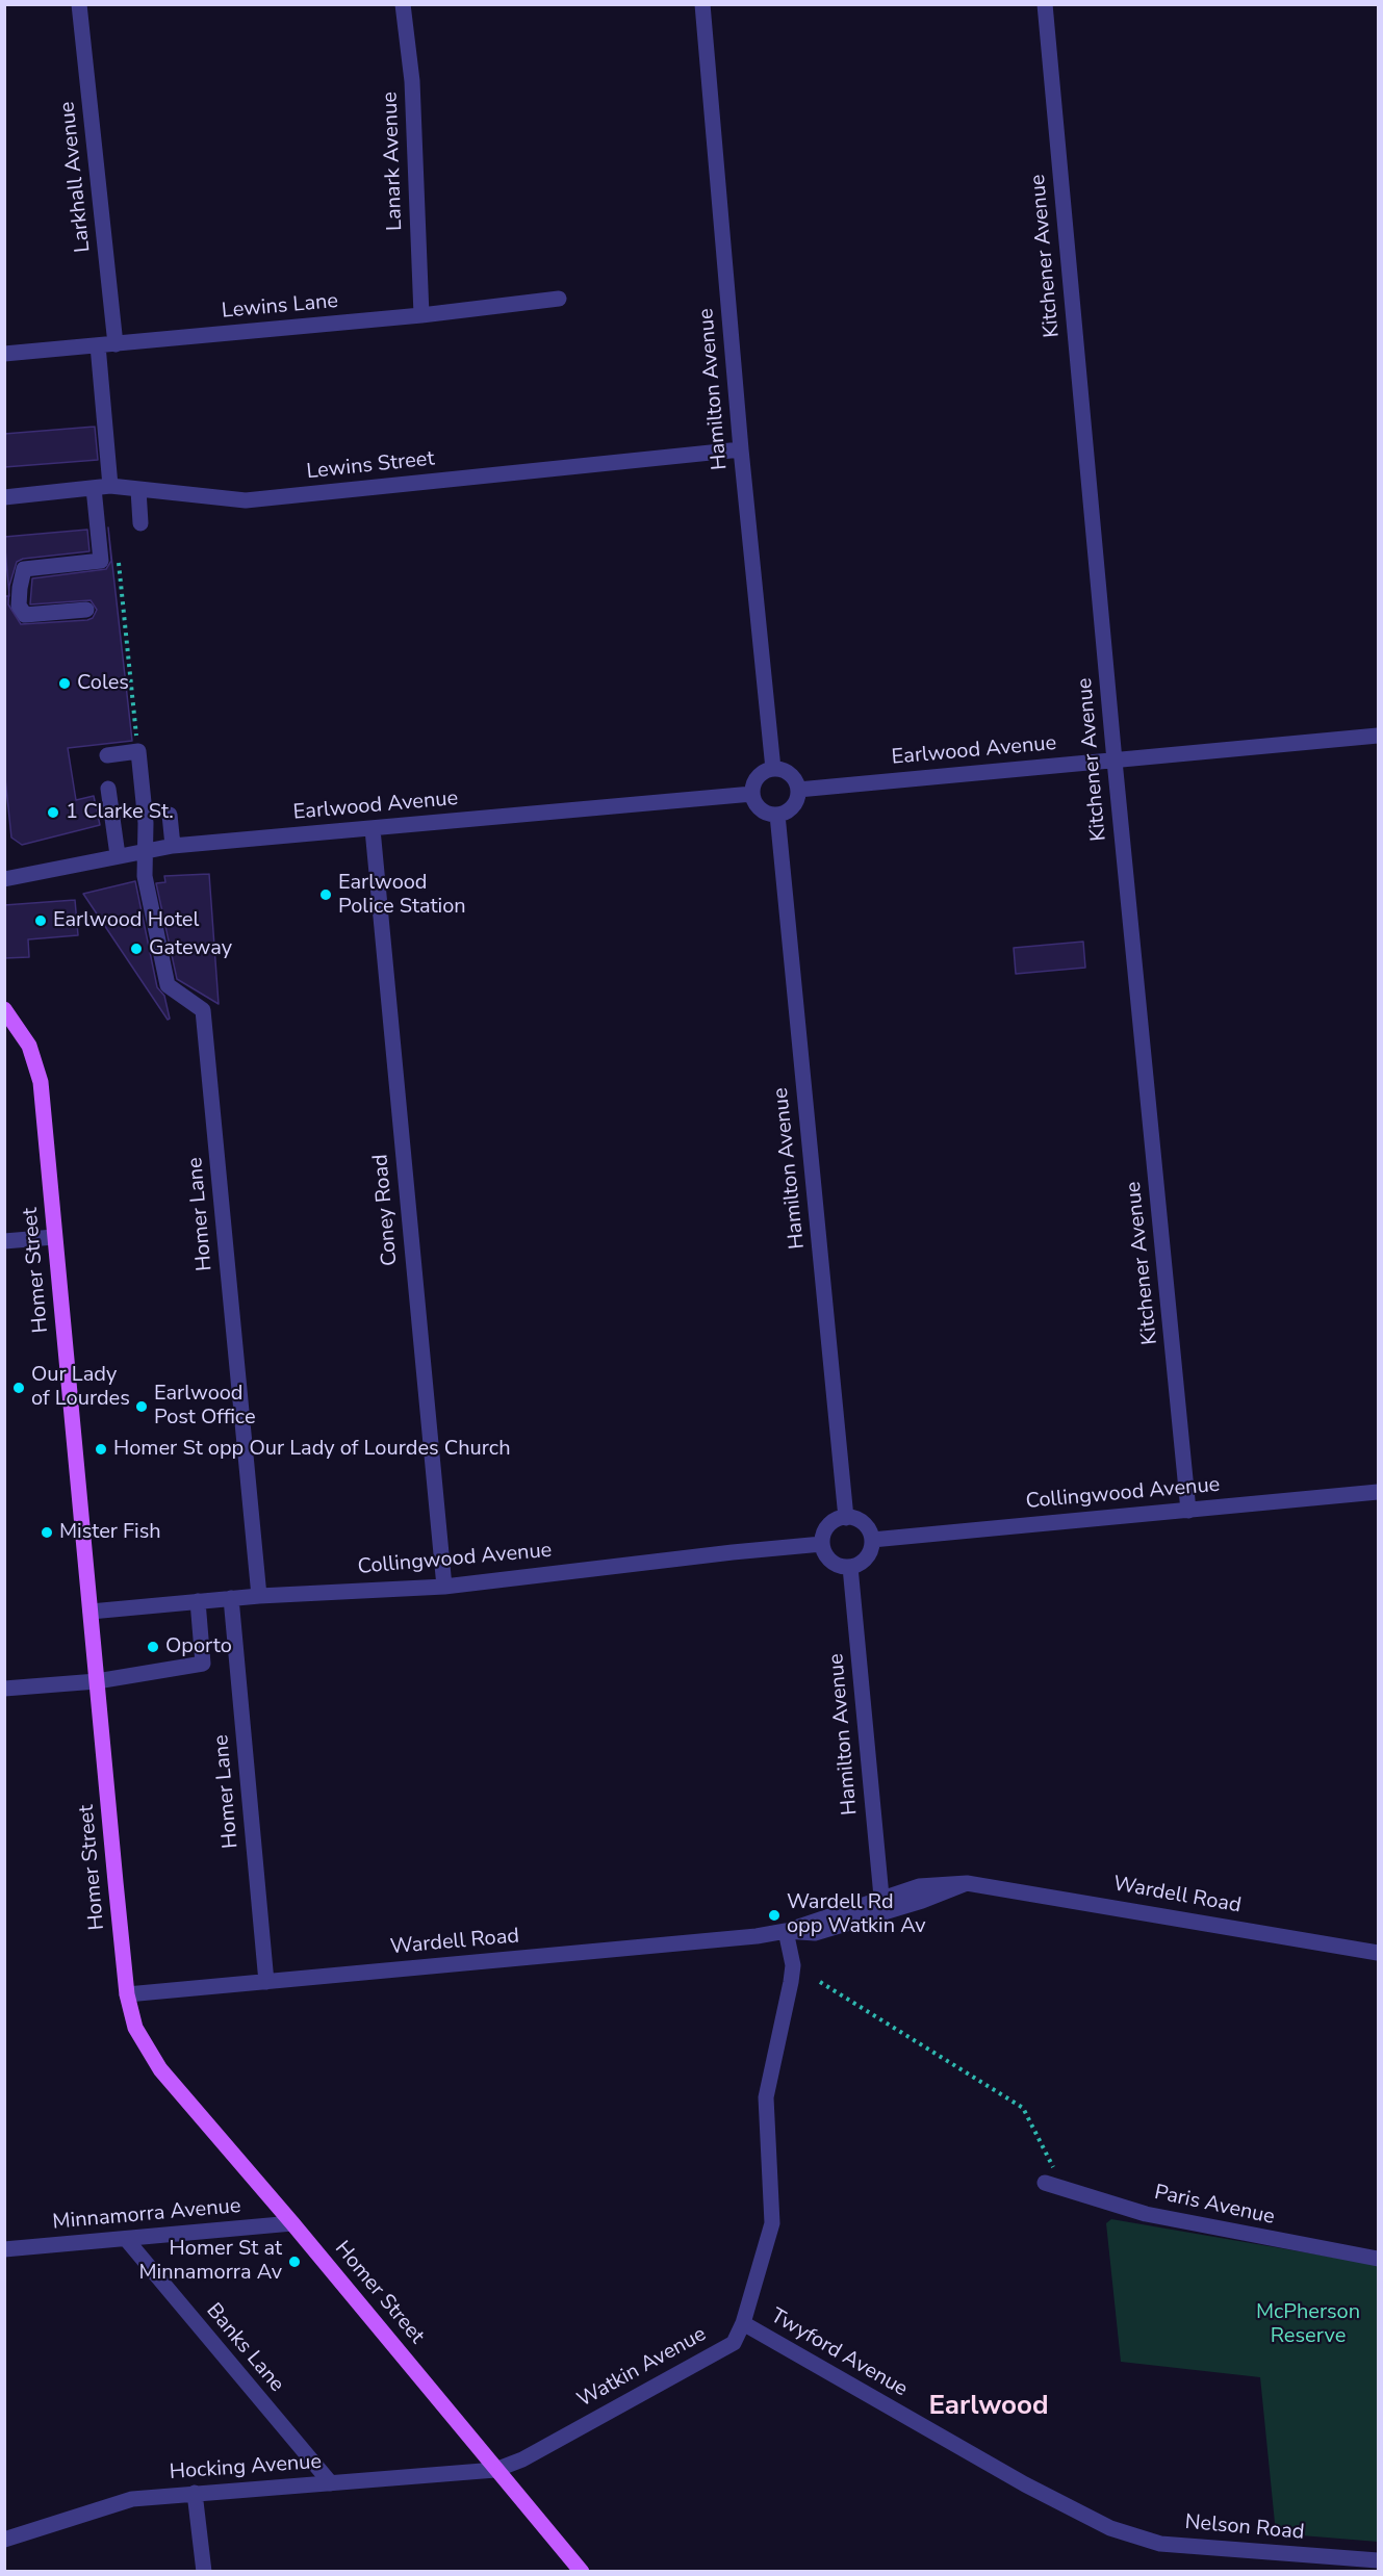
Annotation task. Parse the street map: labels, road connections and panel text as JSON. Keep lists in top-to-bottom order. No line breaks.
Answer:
{"streets":{"main road":["Homer Street"],"street":["Lanark Avenue","Larkhall Avenue","Kitchener Avenue","Lewins Lane","Hamilton Avenue","Lewins Street","Earlwood Avenue","Coney Road","Homer Lane","Collingwood Avenue","Wardell Road","Paris Avenue","Minnamorra Avenue","Banks Lane","Twyford Avenue","Watkin Avenue","Hocking Avenue","Nelson Road"]},"crossings":[["Lanark Avenue","Lewins Lane"],["Larkhall Avenue","Lewins Lane"],["Kitchener Avenue","Earlwood Avenue"],["Kitchener Avenue","Collingwood Avenue"],["Hamilton Avenue","Lewins Street"],["Hamilton Avenue","Earlwood Avenue"],["Hamilton Avenue","Collingwood Avenue"],["Hamilton Avenue","Wardell Road"],["Earlwood Avenue","Coney Road"],["Earlwood Avenue","Homer Lane"],["Coney Road","Collingwood Avenue"],["Homer Lane","Collingwood Avenue"],["Homer Lane","Wardell Road"],["Homer Street","Collingwood Avenue"],["Homer Street","Wardell Road"],["Homer Street","Minnamorra Avenue"],["Homer Street","Watkin Avenue"],["Homer Street","Hocking Avenue"],["Wardell Road","Watkin Avenue"],["Minnamorra Avenue","Banks Lane"],["Banks Lane","Hocking Avenue"],["Twyford Avenue","Watkin Avenue"],["Twyford Avenue","Nelson Road"],["Watkin Avenue","Hocking Avenue"]],"districts":["Earlwood"],"parks":["McPherson Reserve"],"places":["Coles","1 Clarke St.","Earlwood Police Station","Earlwood Hotel","Gateway","Our Lady of Lourdes","Earlwood Post Office","Homer St opp Our Lady of Lourdes Church","Mister Fish","Oporto","Wardell Rd opp Watkin Av","Homer St at Minnamorra Av"]}
